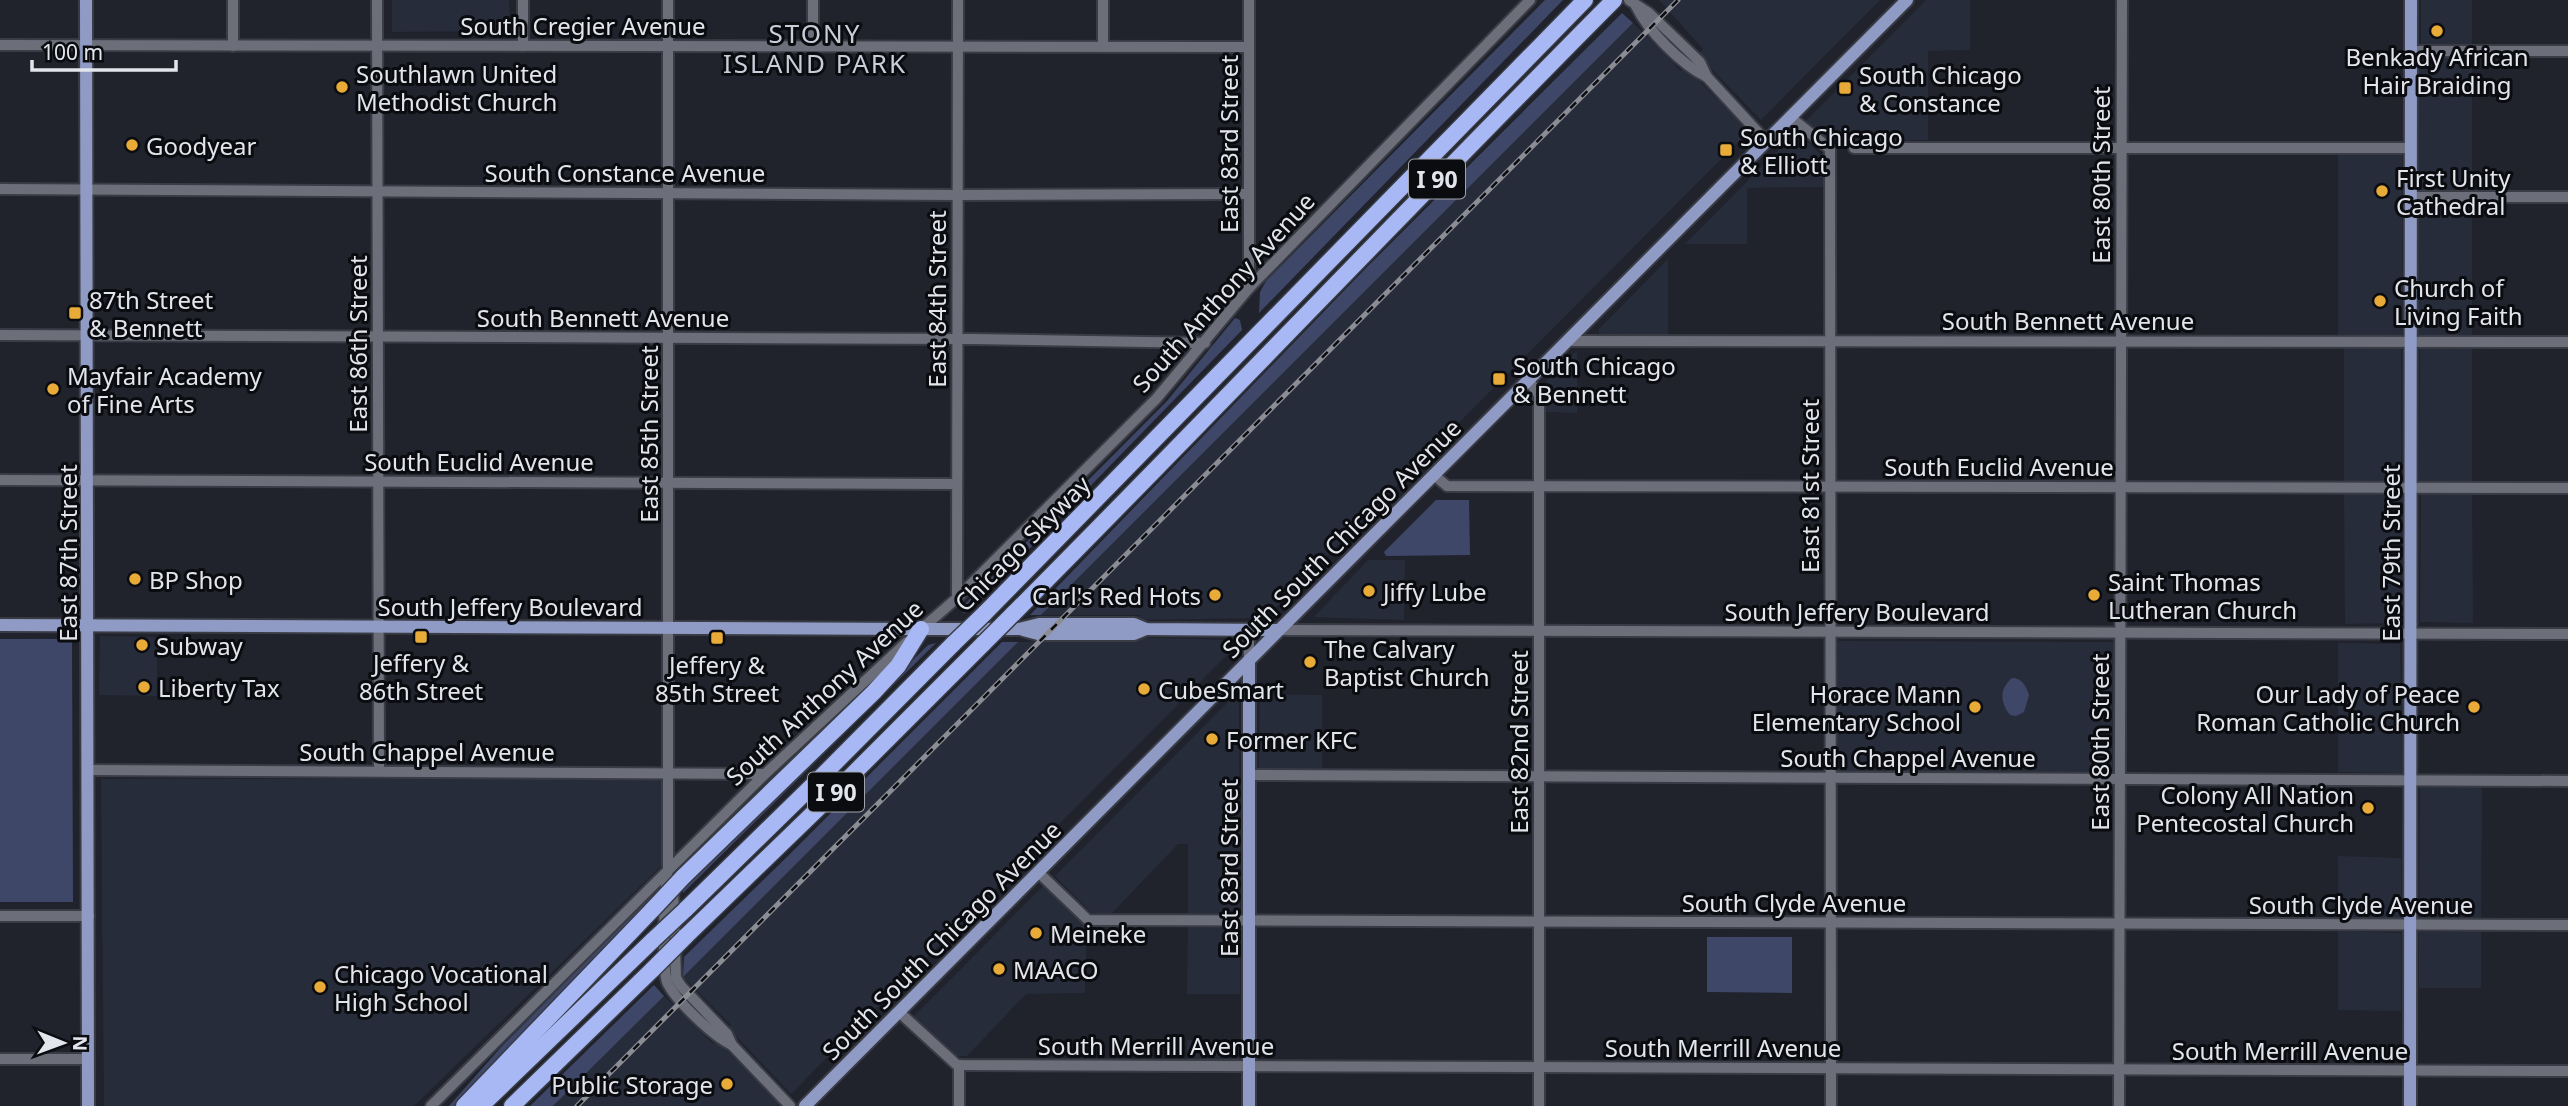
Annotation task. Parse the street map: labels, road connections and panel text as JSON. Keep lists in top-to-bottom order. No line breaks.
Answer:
{"streets":{"highway":["I 90","Chicago Skyway"],"main road":["East 83rd Street","South South Chicago Avenue","East 87th Street","East 79th Street","South Jeffery Boulevard"],"street":["South Cregier Avenue","South Constance Avenue","East 80th Street","South Anthony Avenue","East 84th Street","South Bennett Avenue","East 86th Street","East 85th Street","South Euclid Avenue","East 81st Street","East 82nd Street","South Chappel Avenue","South Clyde Avenue","South Merrill Avenue"]},"crossings":[["South Cregier Avenue","East 83rd Street"],["South Cregier Avenue","East 84th Street"],["South Cregier Avenue","East 86th Street"],["South Cregier Avenue","East 85th Street"],["South Cregier Avenue","East 87th Street"],["East 83rd Street","South Constance Avenue"],["East 83rd Street","South Anthony Avenue"],["East 83rd Street","South South Chicago Avenue"],["East 83rd Street","South Jeffery Boulevard"],["East 83rd Street","South Chappel Avenue"],["East 83rd Street","South Clyde Avenue"],["East 83rd Street","South Merrill Avenue"],["South Constance Avenue","East 84th Street"],["South Constance Avenue","East 86th Street"],["South Constance Avenue","East 85th Street"],["South Constance Avenue","East 87th Street"],["East 80th Street","South Bennett Avenue"],["East 80th Street","South Euclid Avenue"],["East 80th Street","South Jeffery Boulevard"],["East 80th Street","South Chappel Avenue"],["East 80th Street","South Clyde Avenue"],["East 80th Street","South Merrill Avenue"],["South Anthony Avenue","East 84th Street"],["South Anthony Avenue","South Bennett Avenue"],["South Anthony Avenue","East 85th Street"],["South Anthony Avenue","South Jeffery Boulevard"],["South Anthony Avenue","South Chappel Avenue"],["East 84th Street","South Bennett Avenue"],["East 84th Street","South Euclid Avenue"],["South Bennett Avenue","East 86th Street"],["South Bennett Avenue","East 85th Street"],["South Bennett Avenue","East 81st Street"],["South Bennett Avenue","South South Chicago Avenue"],["South Bennett Avenue","East 87th Street"],["South Bennett Avenue","East 79th Street"],["East 86th Street","South Euclid Avenue"],["East 86th Street","South Jeffery Boulevard"],["East 86th Street","South Chappel Avenue"],["East 85th Street","South Euclid Avenue"],["East 85th Street","South Jeffery Boulevard"],["East 85th Street","South Chappel Avenue"],["South Euclid Avenue","East 81st Street"],["South Euclid Avenue","South South Chicago Avenue"],["South Euclid Avenue","East 87th Street"],["South Euclid Avenue","East 79th Street"],["South Euclid Avenue","East 82nd Street"],["East 81st Street","South South Chicago Avenue"],["East 81st Street","South Jeffery Boulevard"],["East 81st Street","South Chappel Avenue"],["East 81st Street","South Clyde Avenue"],["East 81st Street","South Merrill Avenue"],["South South Chicago Avenue","South Jeffery Boulevard"],["South South Chicago Avenue","East 82nd Street"],["South South Chicago Avenue","South Clyde Avenue"],["Chicago Skyway","South Jeffery Boulevard"],["East 87th Street","South Jeffery Boulevard"],["East 87th Street","South Chappel Avenue"],["East 79th Street","South Jeffery Boulevard"],["East 79th Street","South Chappel Avenue"],["East 79th Street","South Clyde Avenue"],["East 79th Street","South Merrill Avenue"],["South Jeffery Boulevard","East 82nd Street"],["East 82nd Street","South Chappel Avenue"],["East 82nd Street","South Clyde Avenue"],["East 82nd Street","South Merrill Avenue"]],"districts":["STONY ISLAND PARK"],"places":{"other":["Benkady African Hair Braiding","Southlawn United Methodist Church","Goodyear","First Unity Cathedral","Church of Living Faith","Mayfair Academy of Fine Arts","BP Shop","Jiffy Lube","Carl's Red Hots","Saint Thomas Lutheran Church","Subway","The Calvary Baptist Church","Liberty Tax","CubeSmart","Horace Mann Elementary School","Our Lady of Peace Roman Catholic Church","Former KFC","Colony All Nation Pentecostal Church","Meineke","MAACO","Chicago Vocational High School","Public Storage"],"transit":["South Chicago & Constance","South Chicago & Elliott","87th Street & Bennett","South Chicago & Bennett","Jeffery & 86th Street","Jeffery & 85th Street"]},"scale_bar":"100 m","north":"right"}
